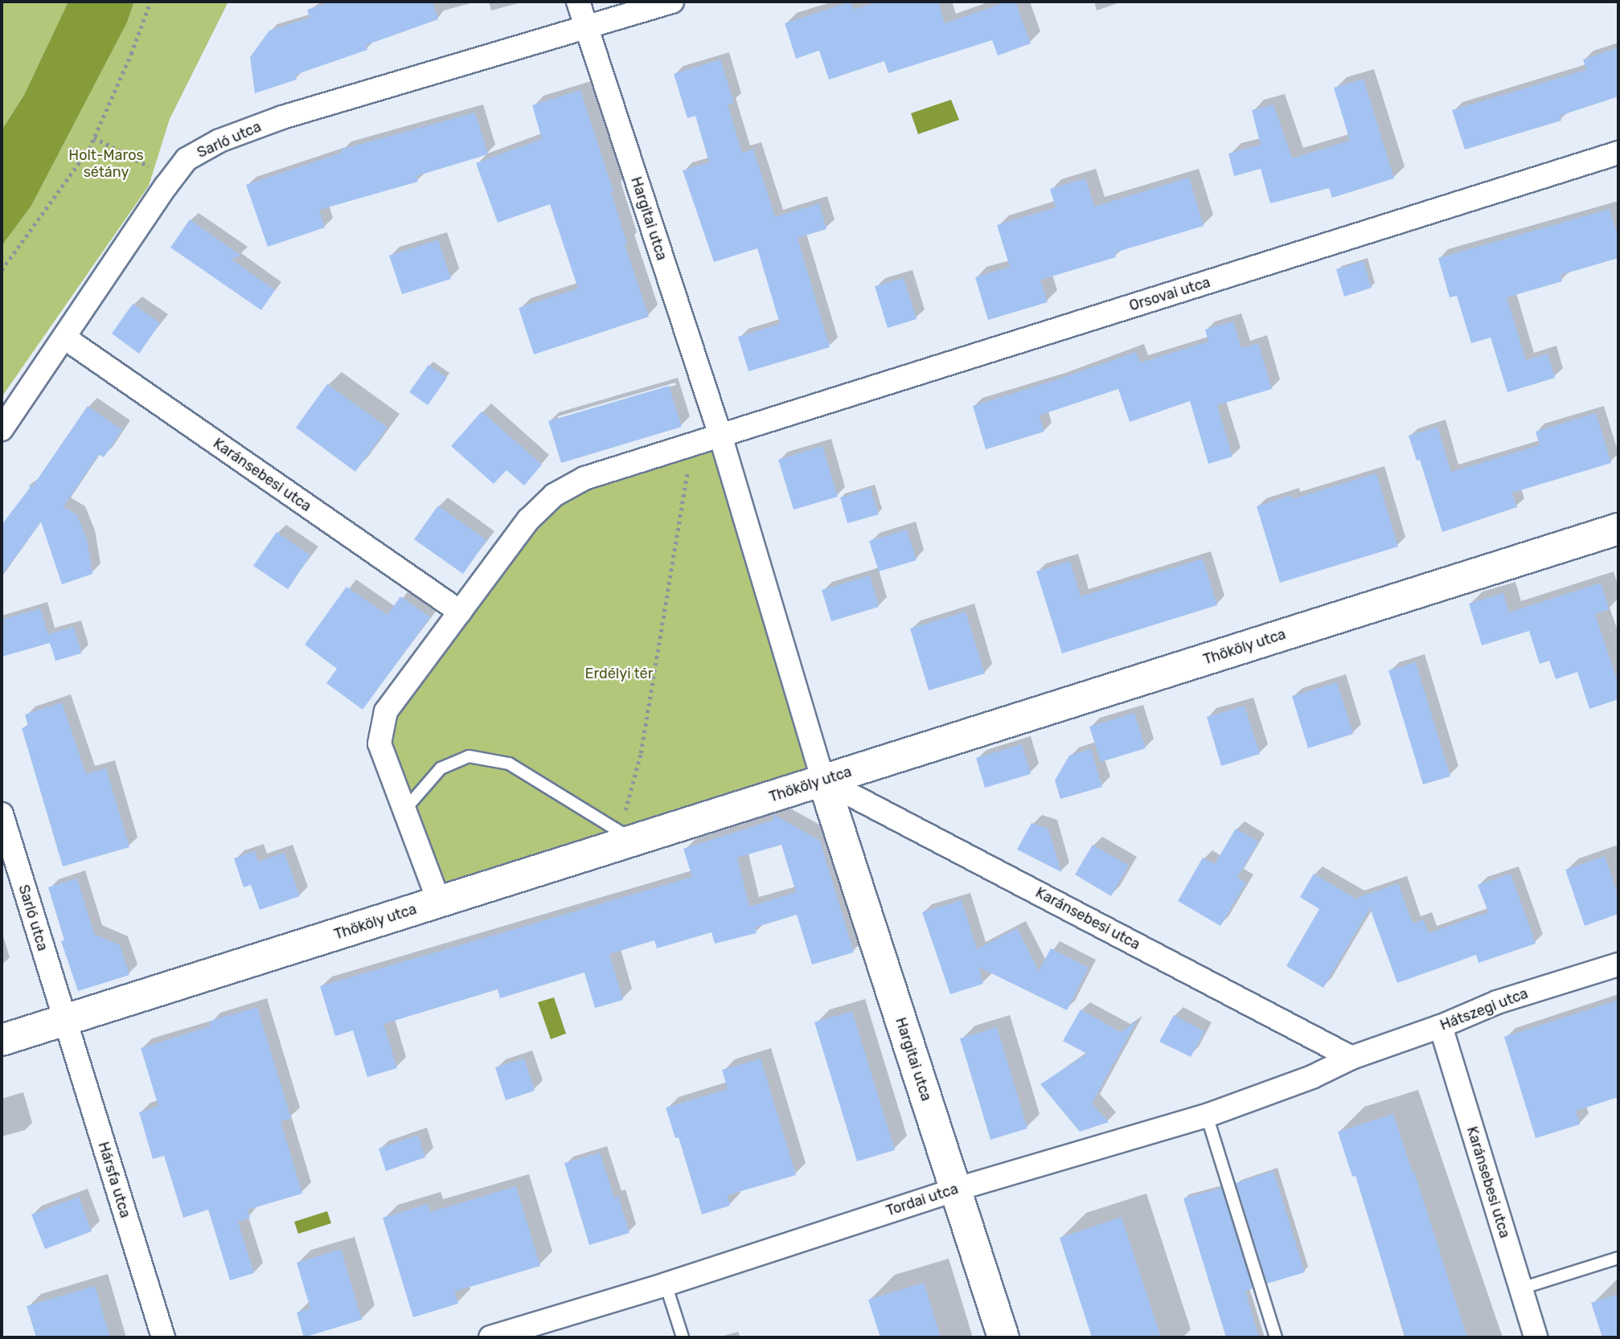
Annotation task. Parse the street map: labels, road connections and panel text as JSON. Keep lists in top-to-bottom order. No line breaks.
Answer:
{"streets":{"street":["Sarló utca","Hargitai utca","Orsovai utca","Karánsebesi utca","Thököly utca","Hátszegi utca","Hársfa utca","Tordai utca"]},"crossings":[["Sarló utca","Hargitai utca"],["Sarló utca","Karánsebesi utca"],["Sarló utca","Thököly utca"],["Sarló utca","Hársfa utca"],["Hargitai utca","Orsovai utca"],["Hargitai utca","Karánsebesi utca"],["Hargitai utca","Thököly utca"],["Hargitai utca","Tordai utca"],["Karánsebesi utca","Thököly utca"],["Karánsebesi utca","Hátszegi utca"],["Karánsebesi utca","Tordai utca"],["Thököly utca","Hársfa utca"],["Hátszegi utca","Tordai utca"]],"parks":["Holt-Maros sétány","Erdélyi tér"]}
